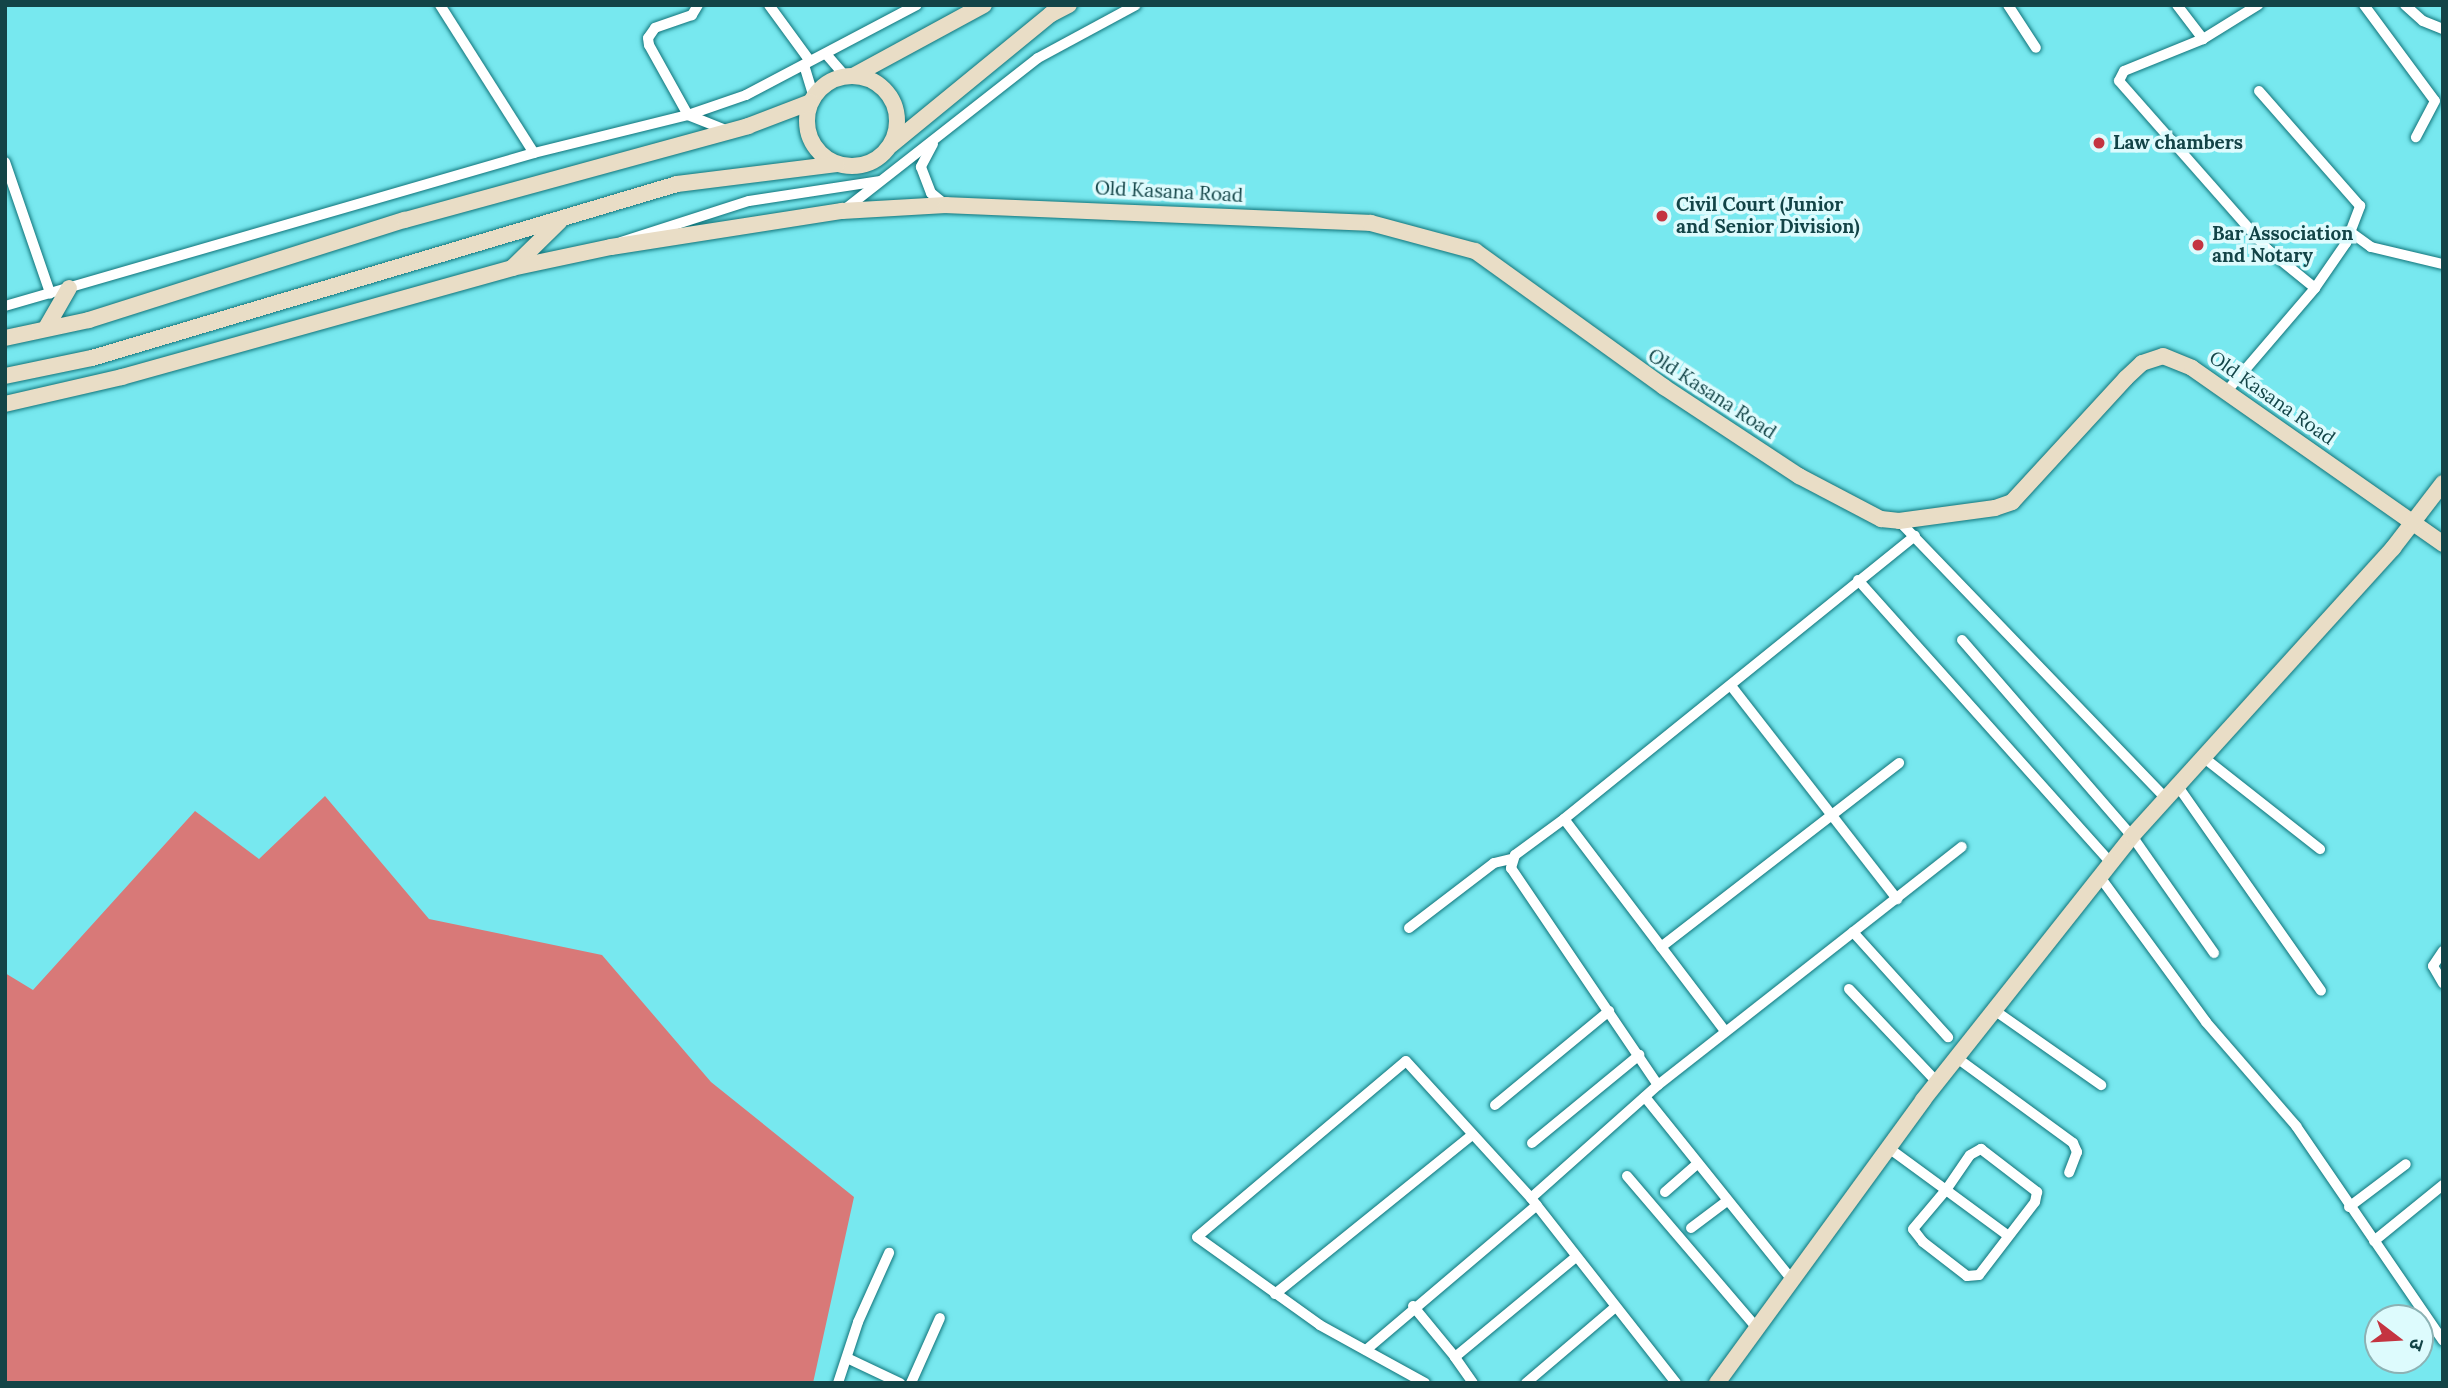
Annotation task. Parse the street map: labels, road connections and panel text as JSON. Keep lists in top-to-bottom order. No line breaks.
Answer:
{"streets":{"street":["Old Kasana Road"]},"places":["Law chambers","Civil Court (Junior and Senior Division)","Bar Association and Notary"],"north":"right"}
